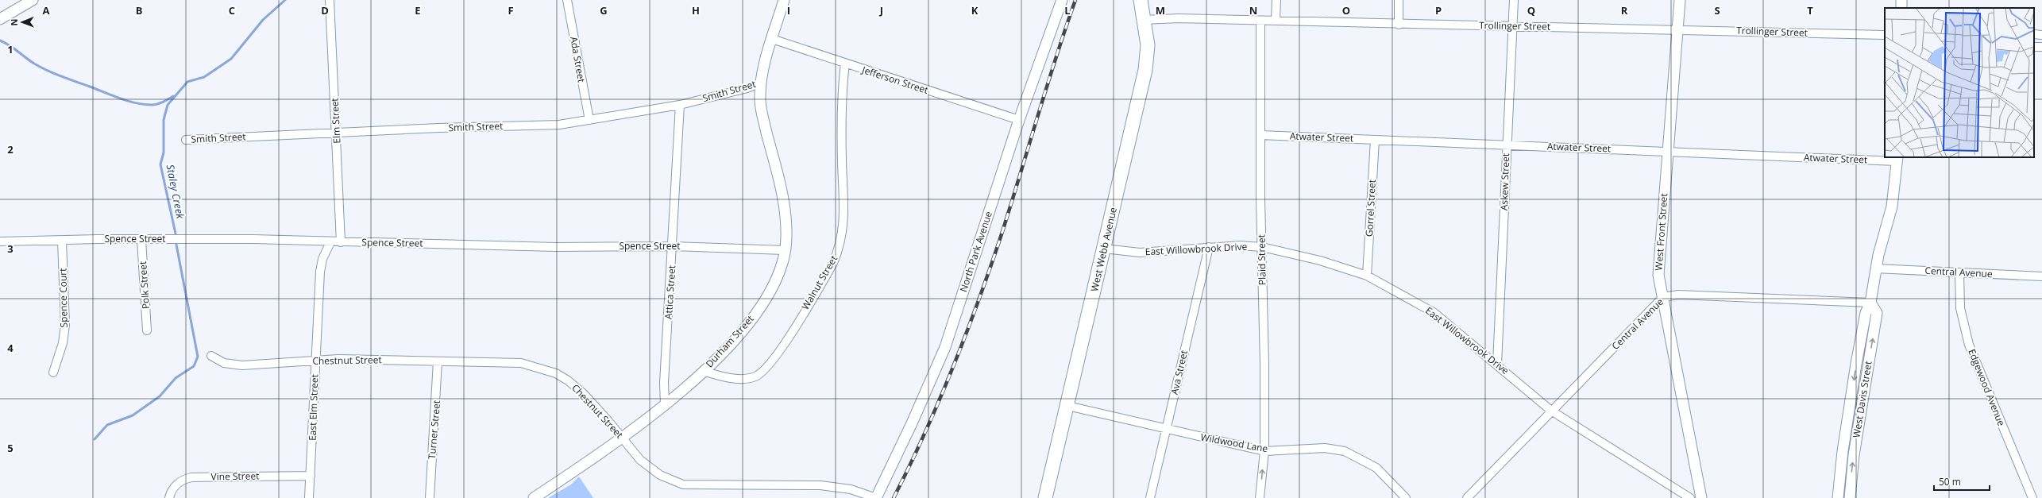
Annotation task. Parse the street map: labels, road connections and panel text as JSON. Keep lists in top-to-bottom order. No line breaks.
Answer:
{"streets":{"highway":["West Webb Avenue"],"street":["Trollinger Street","Ada Street","Jefferson Street","Smith Street","Elm Street","Atwater Street","Askew Street","Gorrel Street","West Front Street","Spence Street","East Willowbrook Drive","North Park Avenue","Plaid Street","Central Avenue","Walnut Street","Polk Street","Attica Street","Spence Court","Durham Street","Chestnut Street","Ava Street","Edgewood Avenue","West Davis Street","East Elm Street","Turner Street","Wildwood Lane","Vine Street"]},"crossings":[["Trollinger Street","Askew Street"],["Trollinger Street","West Front Street"],["Trollinger Street","West Webb Avenue"],["Trollinger Street","Plaid Street"],["Ada Street","Smith Street"],["Jefferson Street","North Park Avenue"],["Jefferson Street","Walnut Street"],["Jefferson Street","Durham Street"],["Smith Street","Elm Street"],["Smith Street","Attica Street"],["Smith Street","Durham Street"],["Elm Street","Spence Street"],["Atwater Street","Askew Street"],["Atwater Street","Gorrel Street"],["Atwater Street","West Front Street"],["Atwater Street","Plaid Street"],["Atwater Street","West Davis Street"],["Askew Street","East Willowbrook Drive"],["Gorrel Street","East Willowbrook Drive"],["West Front Street","Central Avenue"],["Spence Street","Polk Street"],["Spence Street","Attica Street"],["Spence Street","Spence Court"],["Spence Street","Durham Street"],["Spence Street","East Elm Street"],["West Webb Avenue","East Willowbrook Drive"],["West Webb Avenue","Wildwood Lane"],["East Willowbrook Drive","Plaid Street"],["East Willowbrook Drive","Central Avenue"],["East Willowbrook Drive","Ava Street"],["North Park Avenue","Chestnut Street"],["Plaid Street","Wildwood Lane"],["Central Avenue","Edgewood Avenue"],["Central Avenue","West Davis Street"],["Walnut Street","Durham Street"],["Attica Street","Durham Street"],["Durham Street","Chestnut Street"],["Chestnut Street","East Elm Street"],["Chestnut Street","Turner Street"],["Ava Street","Wildwood Lane"],["East Elm Street","Vine Street"]],"water":["Staley Creek"],"scale_bar":"50 m","north":"left","grid":{"columns":["A","B","C","D","E","F","G","H","I","J","K","L","M","N","O","P","Q","R","S","T"],"rows":["1","2","3","4","5"]}}
